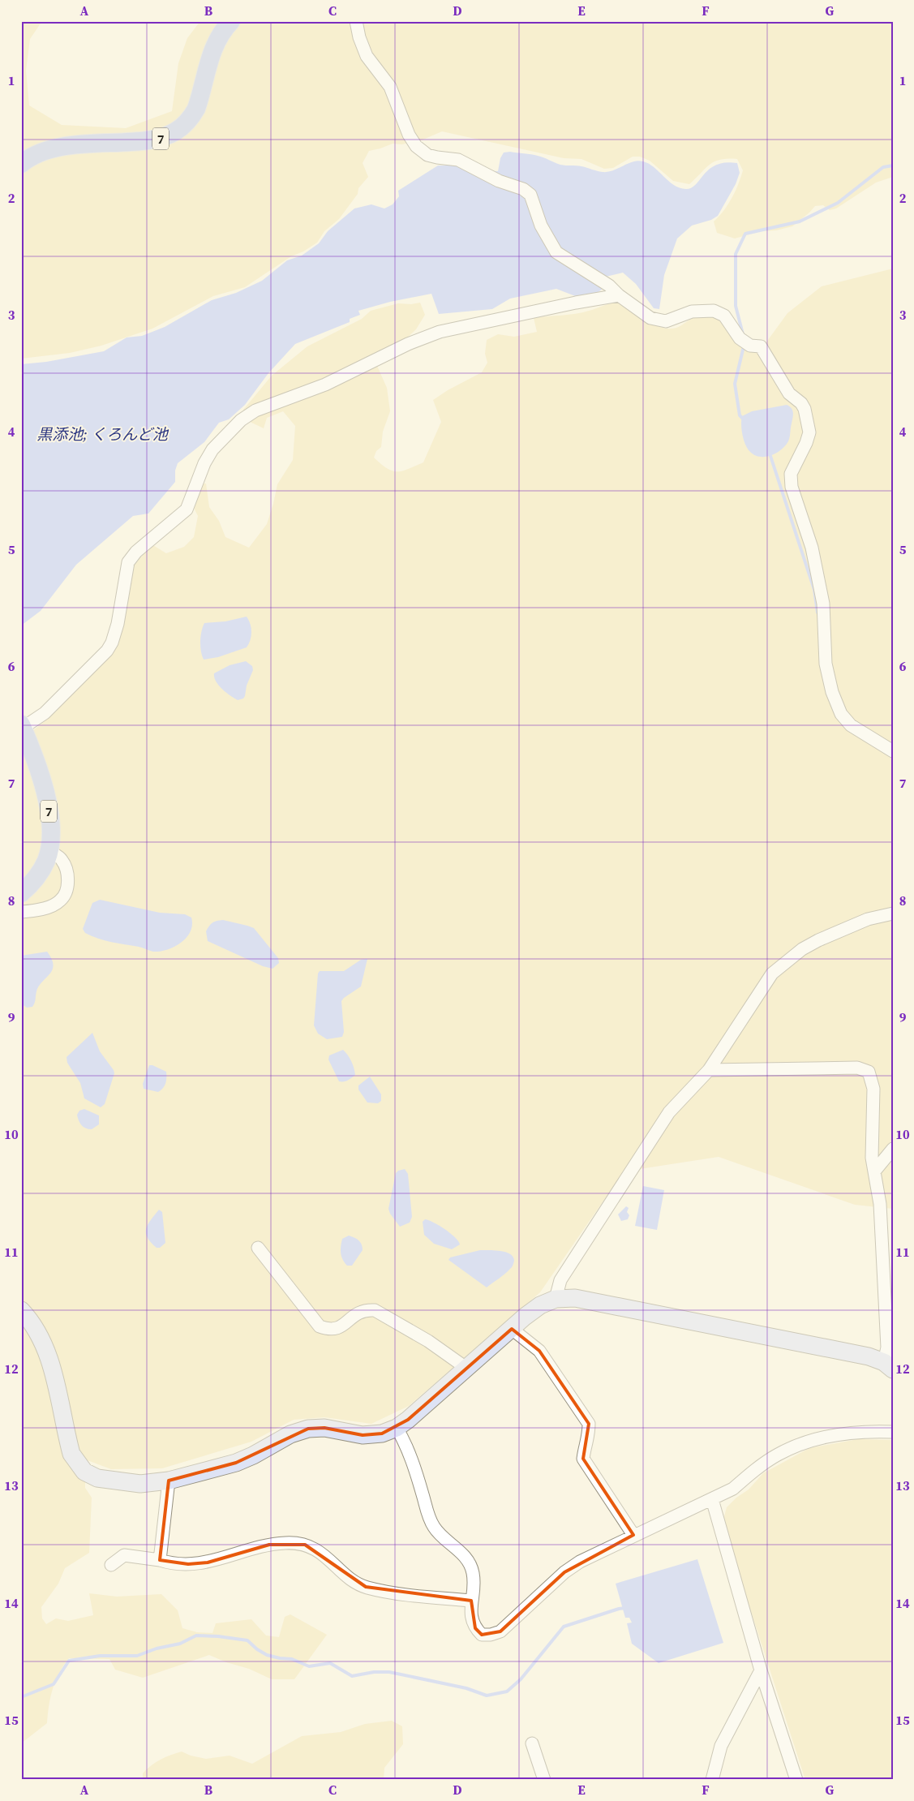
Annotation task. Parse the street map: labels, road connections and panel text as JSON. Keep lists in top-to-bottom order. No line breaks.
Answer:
{"streets":{"main road":["7"]},"water":["黒添池; くろんど池"],"grid":{"columns":["A","B","C","D","E","F","G"],"rows":["1","2","3","4","5","6","7","8","9","10","11","12","13","14","15"]}}
